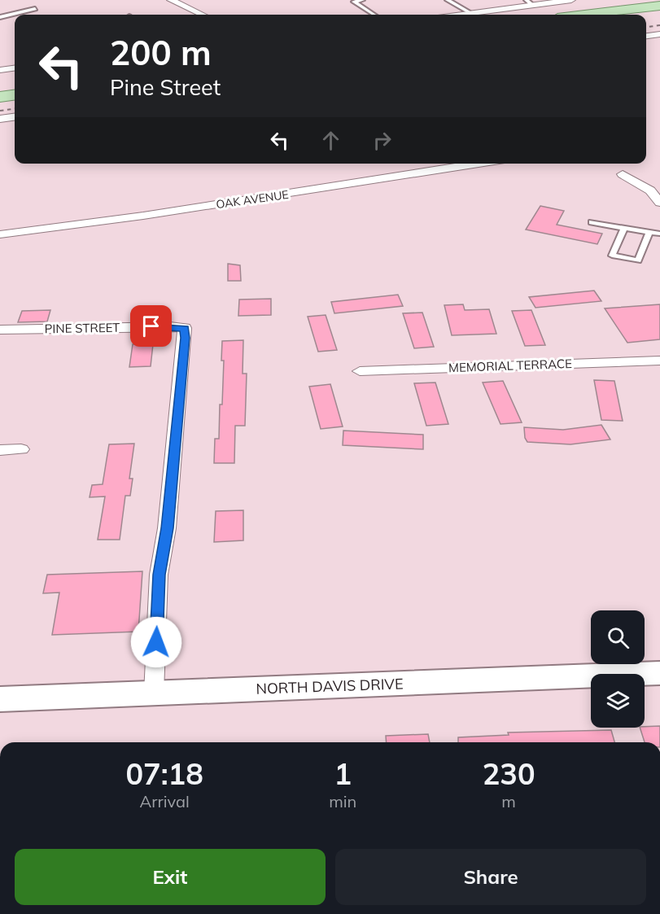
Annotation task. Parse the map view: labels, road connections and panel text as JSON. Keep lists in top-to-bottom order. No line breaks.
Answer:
{"streets":{"main road":["NORTH DAVIS DRIVE"],"street":["OAK AVENUE","PINE STREET","MEMORIAL TERRACE"]},"crossings":[["PINE STREET","NORTH DAVIS DRIVE"]],"page":{"turn":["200 m","Pine Street"],"eta":["07:18","Arrival","1","min","230","m"],"buttons":["Exit","Share"]}}
